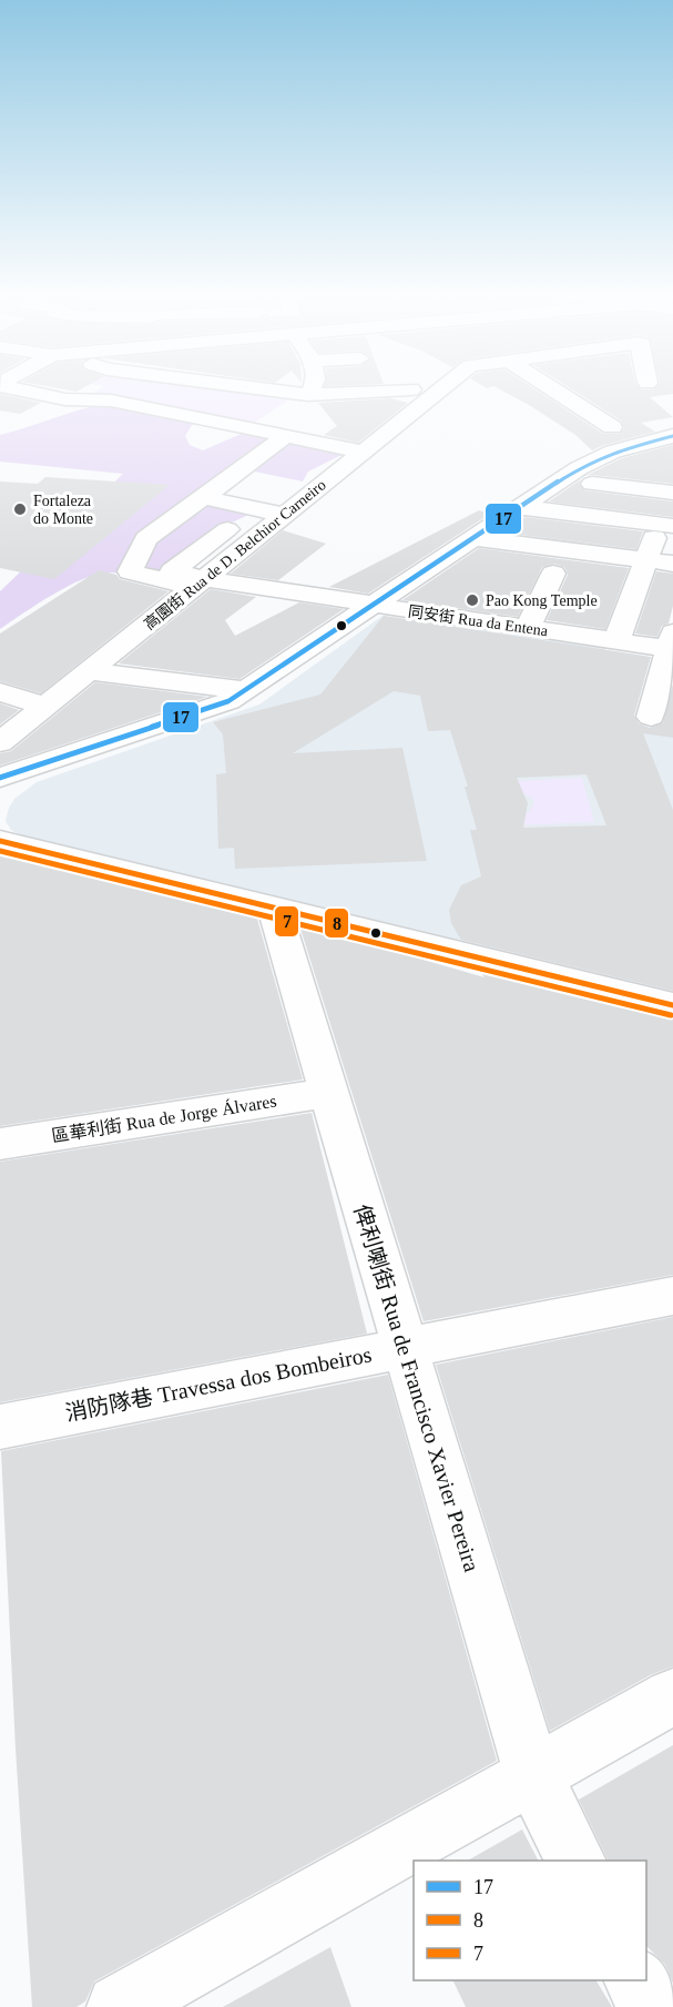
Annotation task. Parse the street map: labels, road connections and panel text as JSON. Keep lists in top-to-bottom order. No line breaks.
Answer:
{"streets":{"street":["高園街 Rua de D. Belchior Carneiro","同安街 Rua da Entena","區華利街 Rua de Jorge Álvares","消防隊巷 Travessa dos Bombeiros","俾利喇街 Rua de Francisco Xavier Pereira"]},"crossings":[["高園街 Rua de D. Belchior Carneiro","同安街 Rua da Entena"],["區華利街 Rua de Jorge Álvares","俾利喇街 Rua de Francisco Xavier Pereira"],["消防隊巷 Travessa dos Bombeiros","俾利喇街 Rua de Francisco Xavier Pereira"]],"places":["Fortaleza do Monte","Pao Kong Temple"],"lines":["transit line 17","transit line 8","transit line 7"],"legend":["17","8","7"]}
